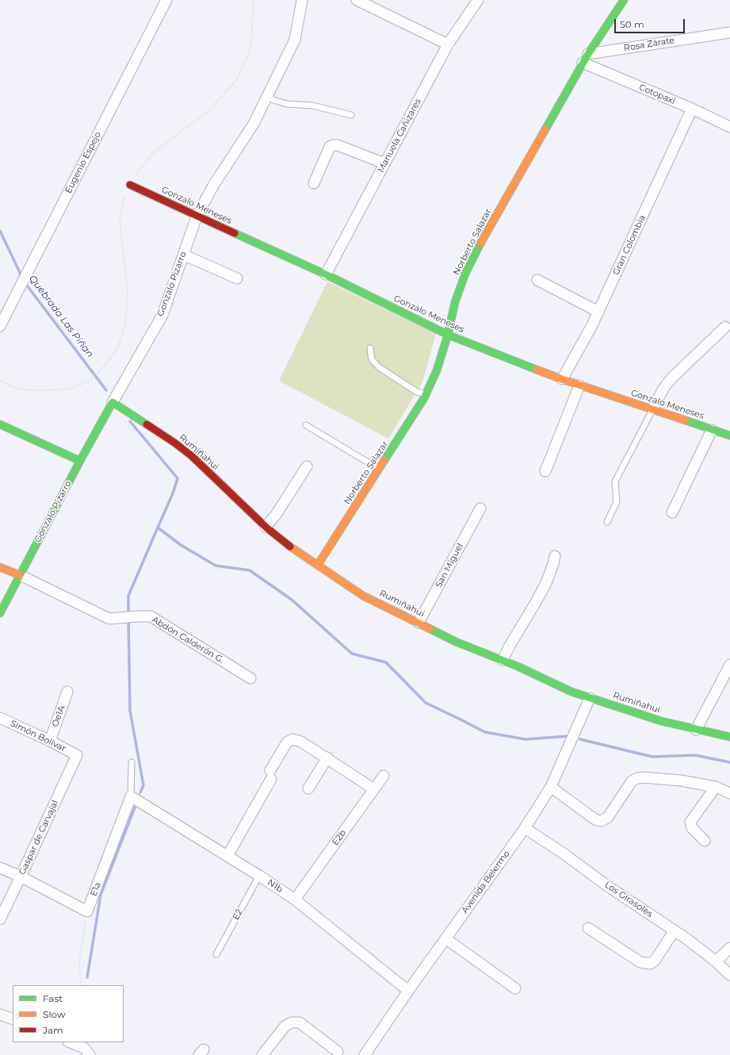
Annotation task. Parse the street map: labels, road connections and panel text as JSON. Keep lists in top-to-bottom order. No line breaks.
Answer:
{"streets":{"street":["Rosa Zárate","Cotopaxi","Manuela Cañizares","Eugenio Espejo","Gonzalo Meneses","Norberto Salazar","Gran Colombia","Gonzalo Pizarro","Rumiñahui","San Miguel","Abdón Calderón G.","Oe1A","Simón Bolívar","Gaspar de Carvajal","E2b","Avenida Belermo","N1b","E1a","Los Girasoles"],"lane":["E2"]},"crossings":[["Rosa Zárate","Cotopaxi"],["Rosa Zárate","Norberto Salazar"],["Cotopaxi","Norberto Salazar"],["Cotopaxi","Gran Colombia"],["Manuela Cañizares","Gonzalo Meneses"],["Gonzalo Meneses","Norberto Salazar"],["Gonzalo Meneses","Gran Colombia"],["Gonzalo Meneses","Gonzalo Pizarro"],["Norberto Salazar","Rumiñahui"],["Gonzalo Pizarro","Rumiñahui"],["Gonzalo Pizarro","Abdón Calderón G."],["Rumiñahui","San Miguel"],["Rumiñahui","Avenida Belermo"],["Oe1A","Simón Bolívar"],["Simón Bolívar","Gaspar de Carvajal"],["E2b","N1b"],["Avenida Belermo","N1b"],["Avenida Belermo","Los Girasoles"],["N1b","E1a"],["N1b","E2"]],"water":["Quebrada Las Piñan"],"legend":["Fast","Slow","Jam"],"scale_bar":"50 m"}
